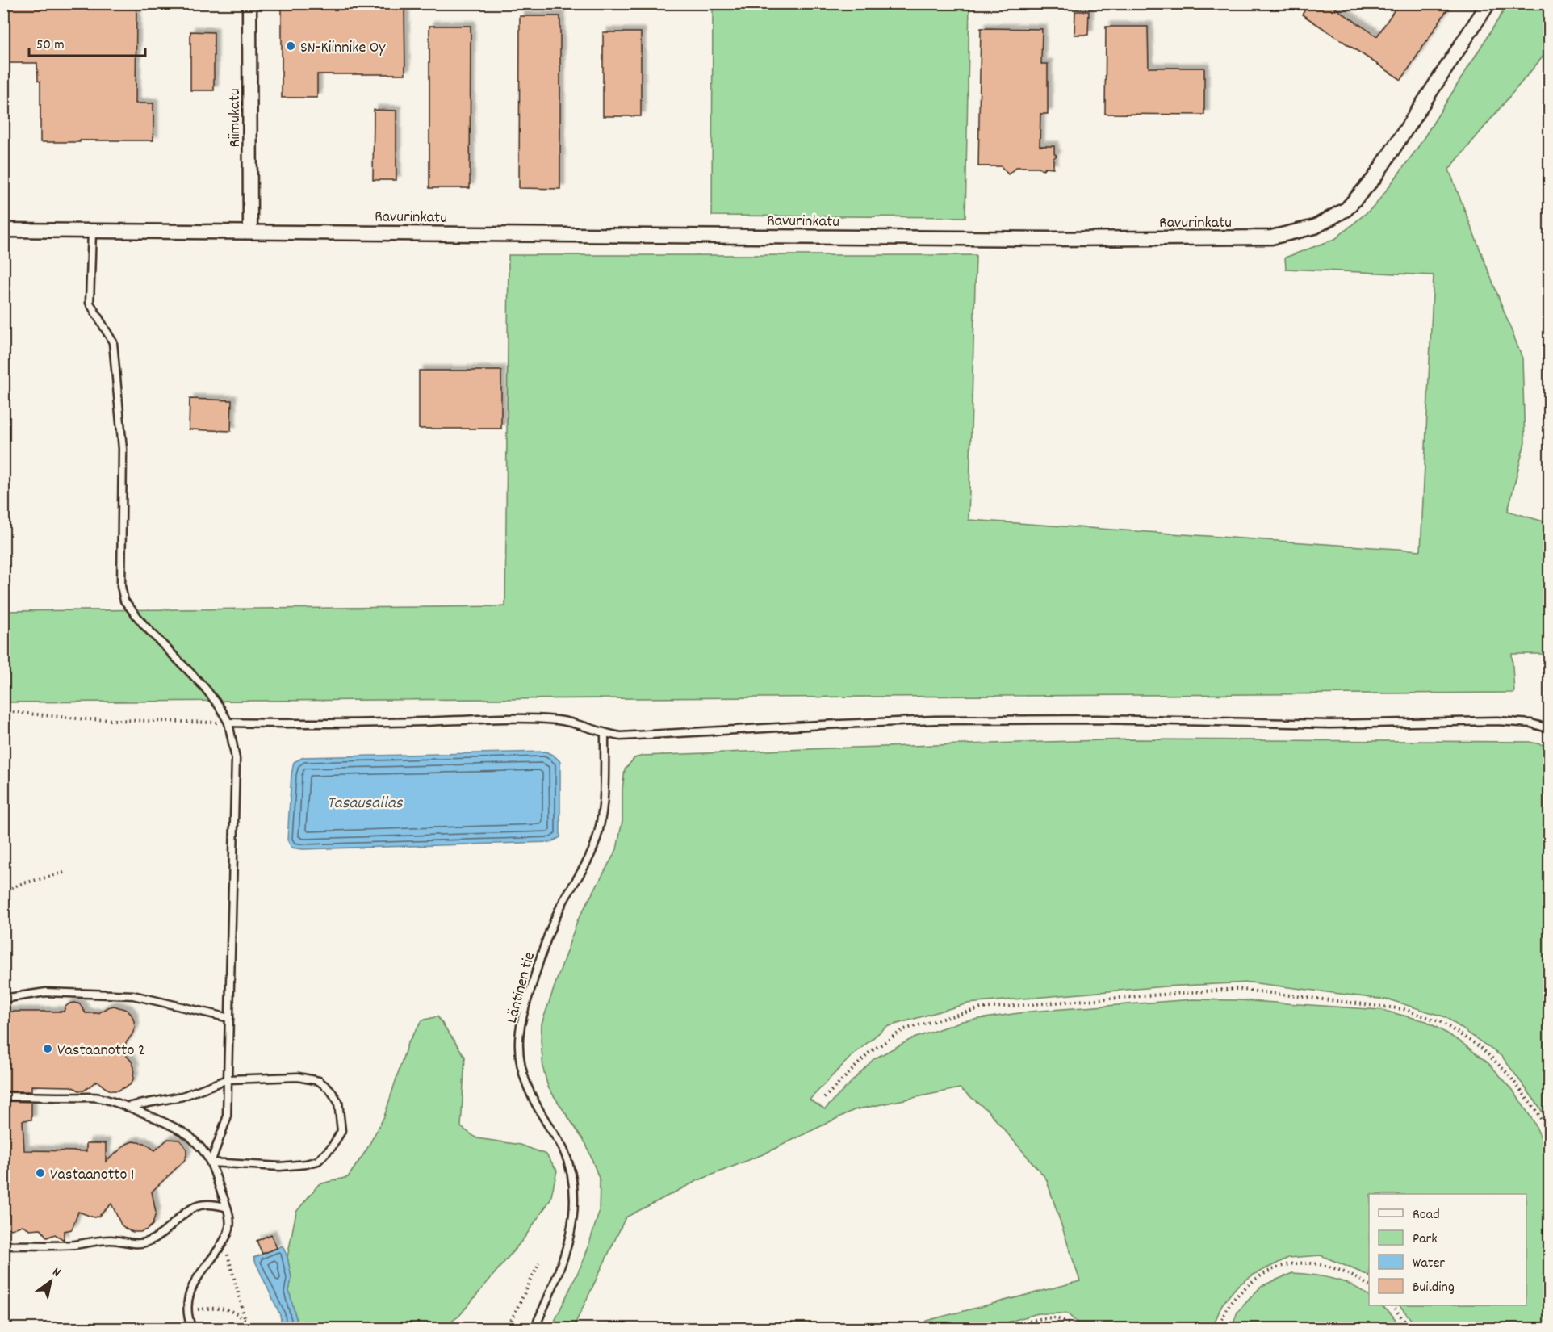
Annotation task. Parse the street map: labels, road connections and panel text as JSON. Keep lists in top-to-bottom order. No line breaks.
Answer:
{"streets":{"street":["Riimukatu","Ravurinkatu"],"lane":["Läntinen tie"]},"crossings":[["Riimukatu","Ravurinkatu"]],"water":["Tasausallas"],"places":["SN-Kiinnike Oy","Vastaanotto 2","Vastaanotto 1"],"legend":["Road","Park","Water","Building"],"scale_bar":"50 m","north":"top right"}
